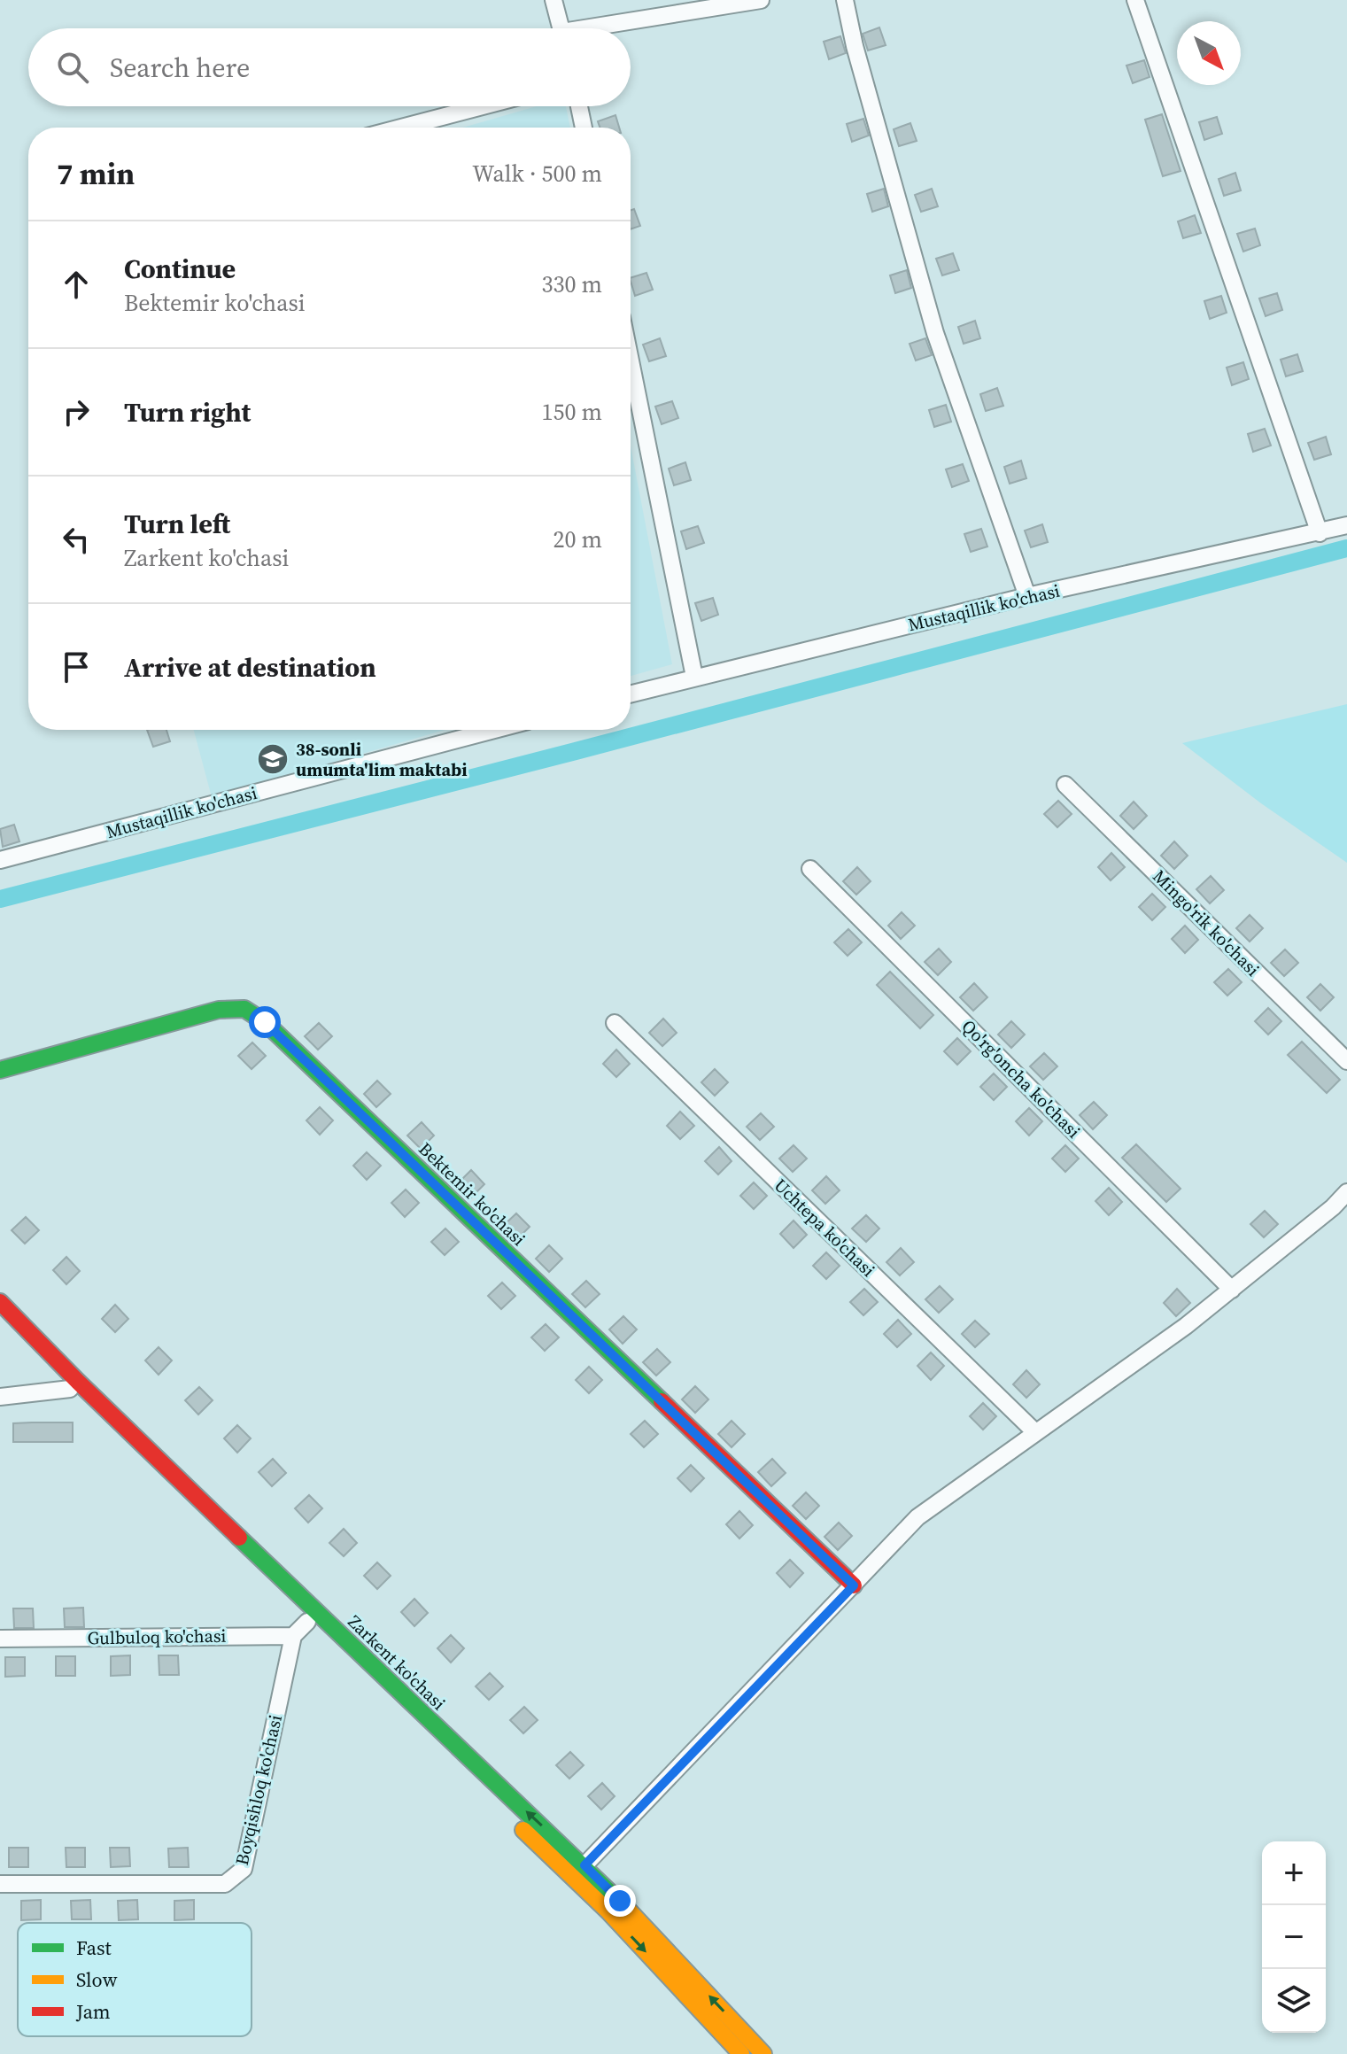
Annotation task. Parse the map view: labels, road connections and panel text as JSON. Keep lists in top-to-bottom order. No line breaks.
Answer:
{"streets":{"main road":["Bektemir ko'chasi","Zarkent ko'chasi"],"street":["Mustaqillik ko'chasi","Mingo'rik ko'chasi","Qo'rg'oncha ko'chasi","Uchtepa ko'chasi","Gulbuloq ko'chasi","Boyqishloq ko'chasi"]},"crossings":[["Gulbuloq ko'chasi","Boyqishloq ko'chasi"]],"places":{"school or university":["38-sonli umumta'lim maktabi"]},"legend":["Fast","Slow","Jam"],"north":"bottom right","page":{"search":"Search here","heading":["7 min","Walk · 500 m"],"list":[["Continue","Bektemir ko'chasi","330 m"],["Turn right","150 m"],["Turn left","Zarkent ko'chasi","20 m"],"Arrive at destination"],"map_buttons":["+","−"]}}
